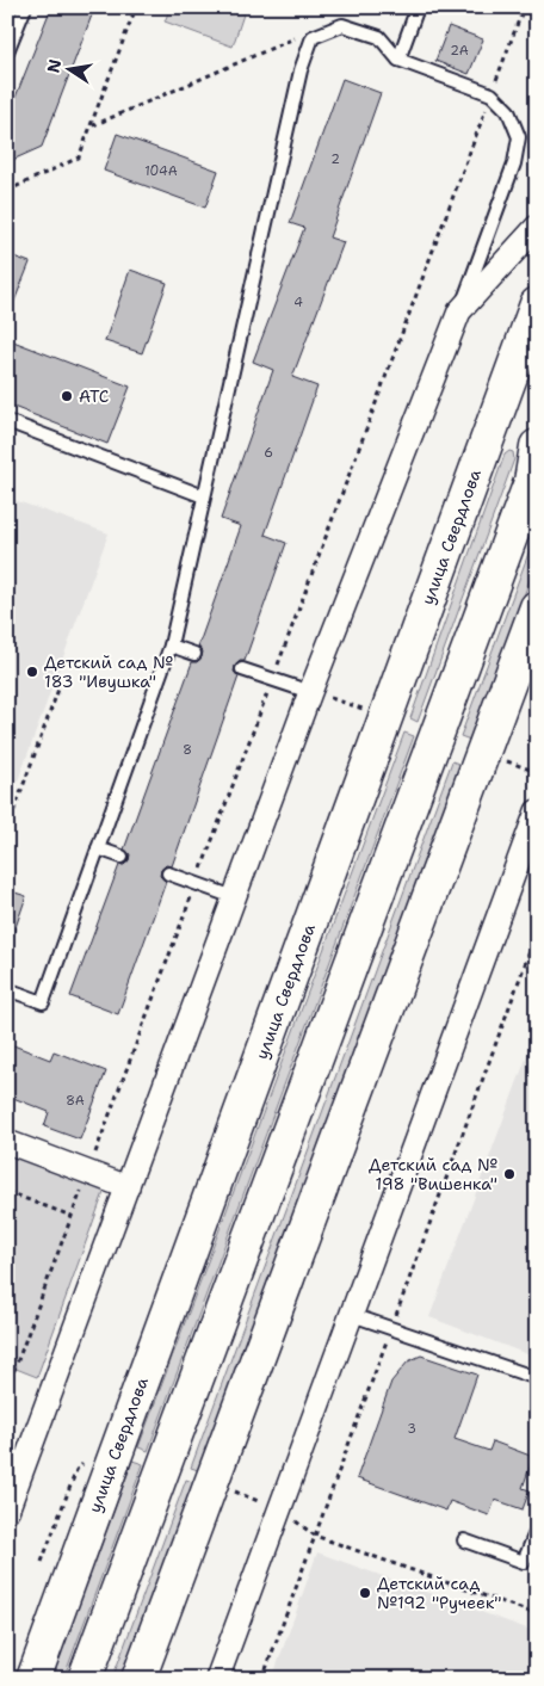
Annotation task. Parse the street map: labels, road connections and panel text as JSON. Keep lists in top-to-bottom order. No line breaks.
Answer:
{"streets":{"main road":["улица Свердлова"]},"places":["АТС","Детский сад № 183 \"Ивушка\"","Детский сад № 198 \"Вишенка\"","Детский сад №192 \"Ручеек\""],"house_numbers":["2А","2","104А","4","6","8","8А","3"],"north":"left"}
